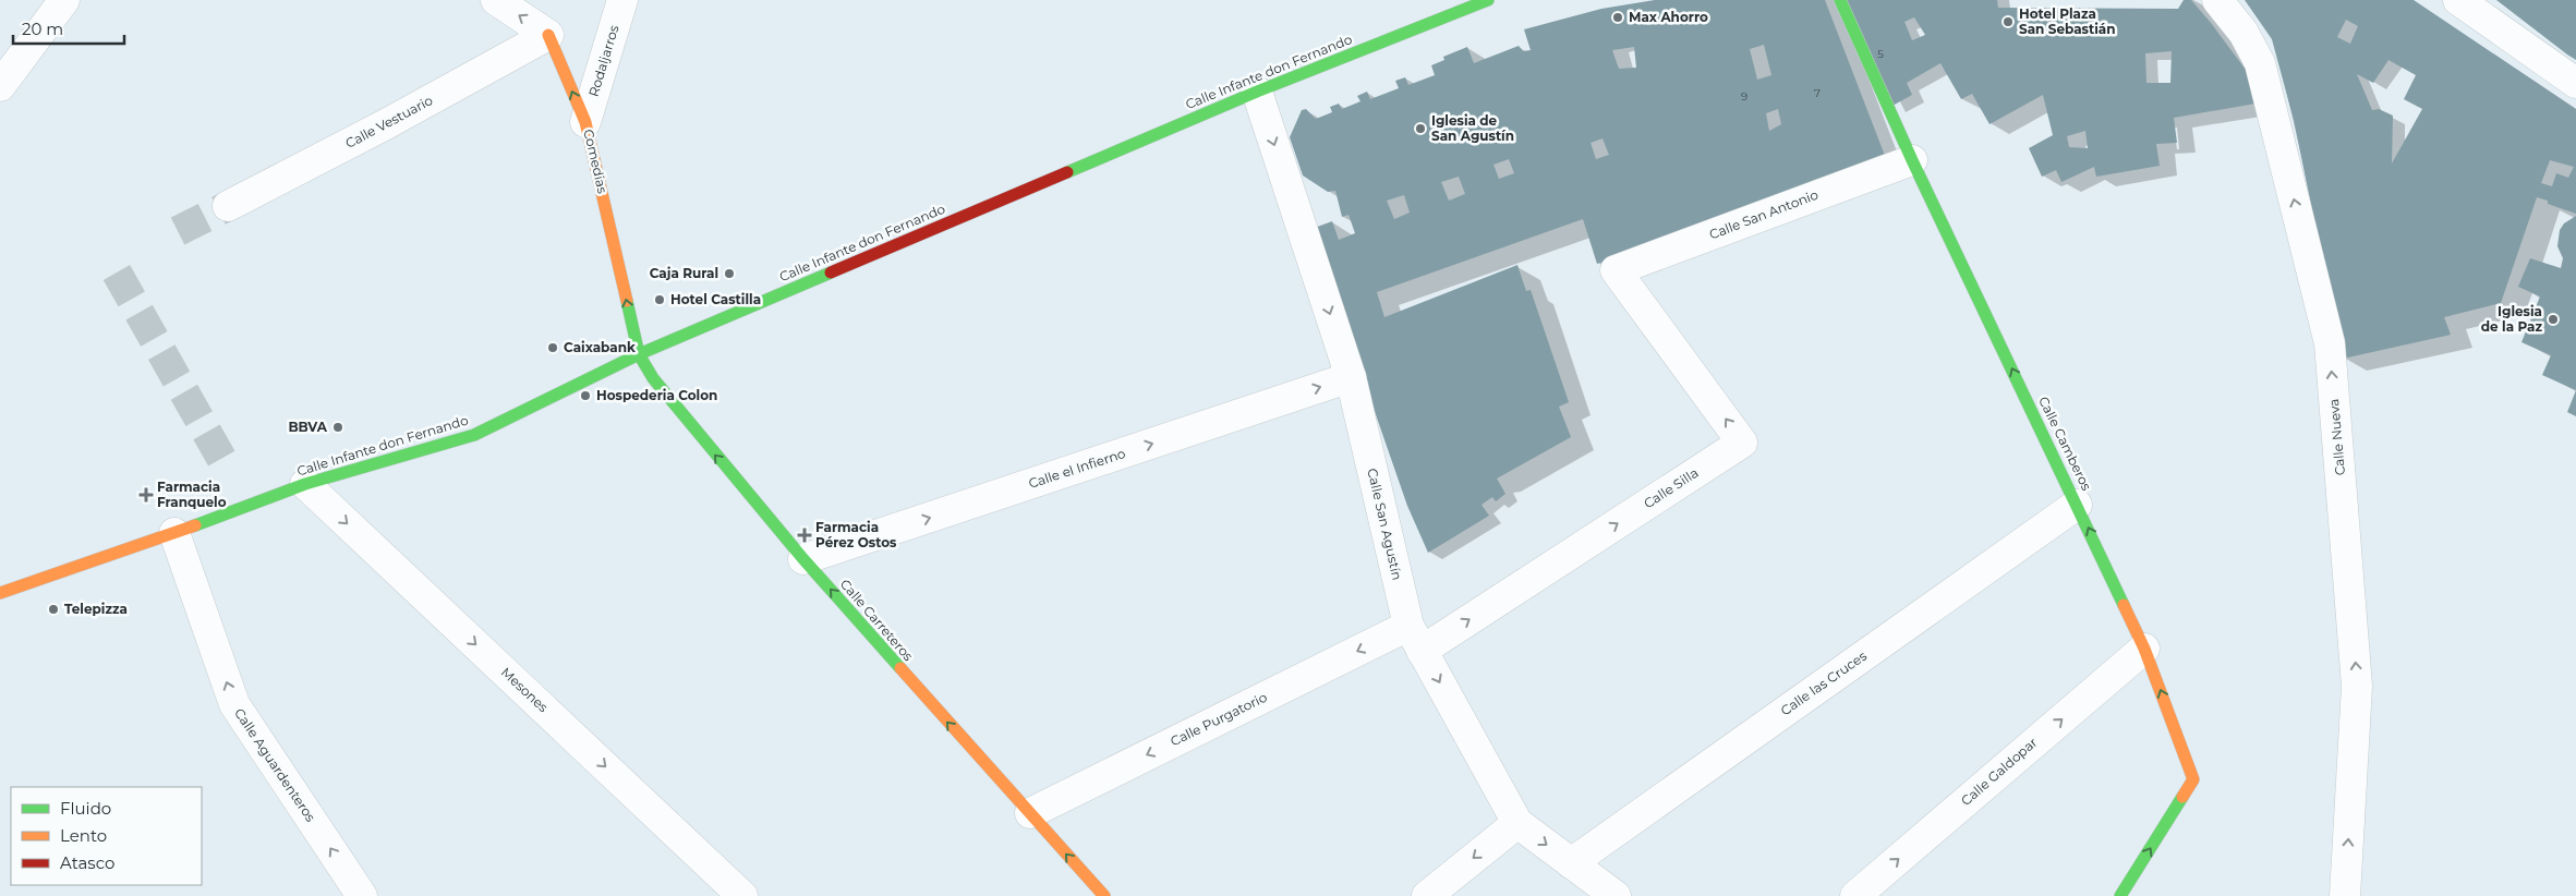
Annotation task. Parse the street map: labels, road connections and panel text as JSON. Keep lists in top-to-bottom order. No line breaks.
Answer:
{"streets":{"street":["Rodaljarros","Calle Infante don Fernando","Calle Vestuario","Comedias","Calle San Antonio","Calle Nueva","Calle Camberos","Calle el Infierno","Calle Silla","Calle San Agustín","Calle Carreteros","Calle las Cruces","Mesones","Calle Purgatorio","Calle Aguardenteros","Calle Galdopar"]},"crossings":[["Rodaljarros","Comedias"],["Calle Infante don Fernando","Comedias"],["Calle Infante don Fernando","Calle San Agustín"],["Calle Infante don Fernando","Calle Carreteros"],["Calle Infante don Fernando","Mesones"],["Calle Infante don Fernando","Calle Aguardenteros"],["Calle Vestuario","Comedias"],["Comedias","Calle Carreteros"],["Calle San Antonio","Calle Camberos"],["Calle San Antonio","Calle Silla"],["Calle Camberos","Calle las Cruces"],["Calle Camberos","Calle Galdopar"],["Calle el Infierno","Calle San Agustín"],["Calle el Infierno","Calle Carreteros"],["Calle Silla","Calle San Agustín"],["Calle Silla","Calle Purgatorio"],["Calle San Agustín","Calle las Cruces"],["Calle San Agustín","Calle Purgatorio"],["Calle Carreteros","Calle Purgatorio"]],"one_way":["Comedias","Calle Nueva","Calle Camberos","Calle el Infierno","Calle San Agustín","Calle Carreteros","Mesones","Calle Purgatorio","Calle Aguardenteros","Calle Galdopar"],"places":{"other":["Max Ahorro","Hotel Plaza San Sebastián","Iglesia de San Agustín","Caja Rural","Hotel Castilla","Iglesia de la Paz","Caixabank","Hospederia Colon","BBVA","Telepizza"],"health":["Farmacia Franquelo","Farmacia Pérez Ostos"]},"house_numbers":["5","7","9"],"legend":["Fluido","Lento","Atasco"],"scale_bar":"20 m"}
